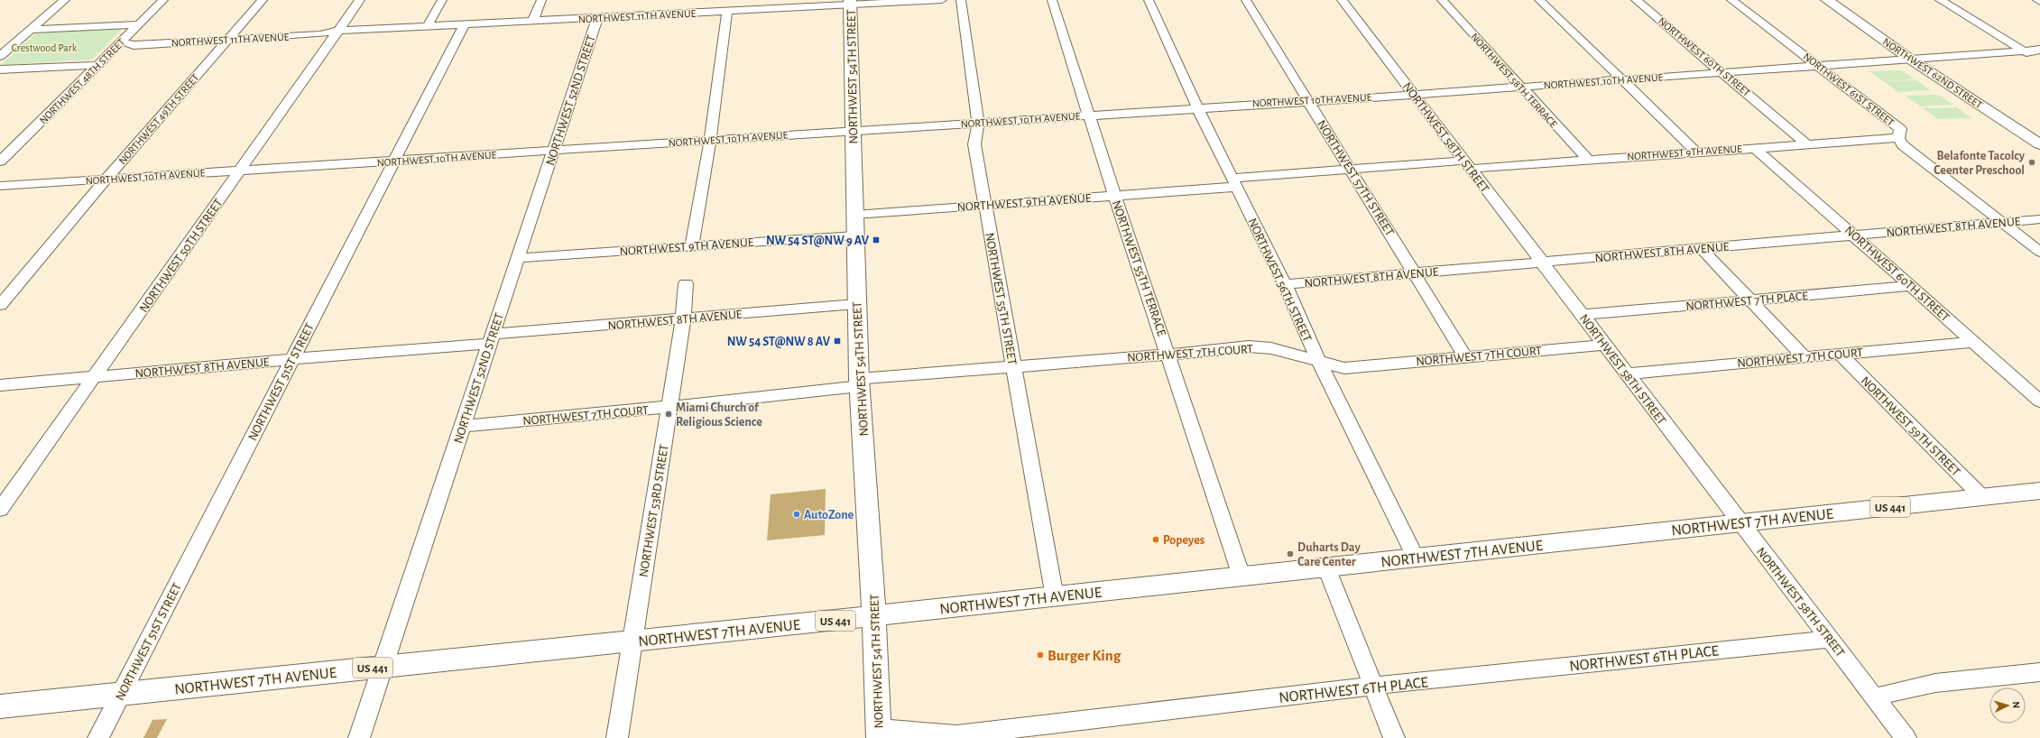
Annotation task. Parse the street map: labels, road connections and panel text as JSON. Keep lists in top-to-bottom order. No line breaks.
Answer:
{"streets":{"main road":["NORTHWEST 62ND STREET","NORTHWEST 54TH STREET","US 441","NORTHWEST 7TH AVENUE"],"street":["NORTHWEST 11TH AVENUE","NORTHWEST 60TH STREET","NORTHWEST 58TH TERRACE","NORTHWEST 48TH STREET","NORTHWEST 10TH AVENUE","NORTHWEST 61ST STREET","NORTHWEST 52ND STREET","NORTHWEST 49TH STREET","NORTHWEST 58TH STREET","NORTHWEST 9TH AVENUE","NORTHWEST 57TH STREET","NORTHWEST 8TH AVENUE","NORTHWEST 50TH STREET","NORTHWEST 55TH TERRACE","NORTHWEST 56TH STREET","NORTHWEST 55TH STREET","NORTHWEST 7TH PLACE","NORTHWEST 7TH COURT","NORTHWEST 51ST STREET","NORTHWEST 59TH STREET","NORTHWEST 53RD STREET","NORTHWEST 6TH PLACE"]},"crossings":[["NORTHWEST 11TH AVENUE","NORTHWEST 54TH STREET"],["NORTHWEST 11TH AVENUE","NORTHWEST 48TH STREET"],["NORTHWEST 11TH AVENUE","NORTHWEST 52ND STREET"],["NORTHWEST 11TH AVENUE","NORTHWEST 49TH STREET"],["NORTHWEST 11TH AVENUE","NORTHWEST 50TH STREET"],["NORTHWEST 11TH AVENUE","NORTHWEST 51ST STREET"],["NORTHWEST 60TH STREET","NORTHWEST 10TH AVENUE"],["NORTHWEST 60TH STREET","NORTHWEST 9TH AVENUE"],["NORTHWEST 60TH STREET","NORTHWEST 8TH AVENUE"],["NORTHWEST 60TH STREET","NORTHWEST 7TH PLACE"],["NORTHWEST 60TH STREET","NORTHWEST 7TH COURT"],["NORTHWEST 62ND STREET","NORTHWEST 10TH AVENUE"],["NORTHWEST 54TH STREET","NORTHWEST 10TH AVENUE"],["NORTHWEST 54TH STREET","NORTHWEST 9TH AVENUE"],["NORTHWEST 54TH STREET","NORTHWEST 8TH AVENUE"],["NORTHWEST 54TH STREET","NORTHWEST 7TH COURT"],["NORTHWEST 54TH STREET","NORTHWEST 7TH AVENUE"],["NORTHWEST 54TH STREET","NORTHWEST 6TH PLACE"],["NORTHWEST 58TH TERRACE","NORTHWEST 10TH AVENUE"],["NORTHWEST 58TH TERRACE","NORTHWEST 9TH AVENUE"],["NORTHWEST 10TH AVENUE","NORTHWEST 61ST STREET"],["NORTHWEST 10TH AVENUE","NORTHWEST 52ND STREET"],["NORTHWEST 10TH AVENUE","NORTHWEST 49TH STREET"],["NORTHWEST 10TH AVENUE","NORTHWEST 58TH STREET"],["NORTHWEST 10TH AVENUE","NORTHWEST 57TH STREET"],["NORTHWEST 10TH AVENUE","NORTHWEST 50TH STREET"],["NORTHWEST 10TH AVENUE","NORTHWEST 55TH TERRACE"],["NORTHWEST 10TH AVENUE","NORTHWEST 56TH STREET"],["NORTHWEST 10TH AVENUE","NORTHWEST 55TH STREET"],["NORTHWEST 10TH AVENUE","NORTHWEST 51ST STREET"],["NORTHWEST 61ST STREET","NORTHWEST 9TH AVENUE"],["NORTHWEST 61ST STREET","NORTHWEST 8TH AVENUE"],["NORTHWEST 52ND STREET","NORTHWEST 9TH AVENUE"],["NORTHWEST 52ND STREET","NORTHWEST 8TH AVENUE"],["NORTHWEST 52ND STREET","NORTHWEST 7TH COURT"],["NORTHWEST 52ND STREET","NORTHWEST 7TH AVENUE"],["NORTHWEST 58TH STREET","NORTHWEST 9TH AVENUE"],["NORTHWEST 58TH STREET","NORTHWEST 8TH AVENUE"],["NORTHWEST 58TH STREET","NORTHWEST 7TH PLACE"],["NORTHWEST 58TH STREET","NORTHWEST 7TH COURT"],["NORTHWEST 58TH STREET","NORTHWEST 7TH AVENUE"],["NORTHWEST 58TH STREET","NORTHWEST 6TH PLACE"],["NORTHWEST 9TH AVENUE","NORTHWEST 57TH STREET"],["NORTHWEST 9TH AVENUE","NORTHWEST 55TH TERRACE"],["NORTHWEST 9TH AVENUE","NORTHWEST 56TH STREET"],["NORTHWEST 9TH AVENUE","NORTHWEST 55TH STREET"],["NORTHWEST 57TH STREET","NORTHWEST 8TH AVENUE"],["NORTHWEST 57TH STREET","NORTHWEST 7TH COURT"],["NORTHWEST 8TH AVENUE","NORTHWEST 50TH STREET"],["NORTHWEST 8TH AVENUE","NORTHWEST 56TH STREET"],["NORTHWEST 8TH AVENUE","NORTHWEST 51ST STREET"],["NORTHWEST 8TH AVENUE","NORTHWEST 53RD STREET"],["NORTHWEST 55TH TERRACE","NORTHWEST 7TH COURT"],["NORTHWEST 55TH TERRACE","NORTHWEST 7TH AVENUE"],["NORTHWEST 56TH STREET","NORTHWEST 7TH COURT"],["NORTHWEST 56TH STREET","NORTHWEST 7TH AVENUE"],["NORTHWEST 55TH STREET","NORTHWEST 7TH COURT"],["NORTHWEST 55TH STREET","NORTHWEST 7TH AVENUE"],["NORTHWEST 7TH COURT","NORTHWEST 59TH STREET"],["NORTHWEST 7TH COURT","NORTHWEST 53RD STREET"],["NORTHWEST 51ST STREET","NORTHWEST 7TH AVENUE"],["NORTHWEST 59TH STREET","NORTHWEST 7TH AVENUE"],["NORTHWEST 53RD STREET","NORTHWEST 7TH AVENUE"]],"parks":["Crestwood Park"],"places":{"other":["Belafonte Tacolcy Ceenter Preschool","Miami Church of Religious Science","AutoZone","Popeyes","Duharts Day Care Center","Burger King"],"transit":["NW 54 ST@NW 9 AV","NW 54 ST@NW 8 AV"]},"north":"right"}
